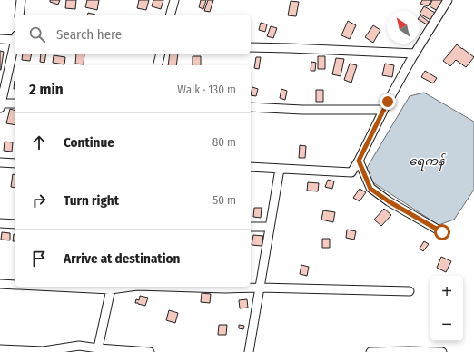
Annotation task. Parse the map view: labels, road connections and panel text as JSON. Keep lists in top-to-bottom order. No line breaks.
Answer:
{"water":["ရေကန်"],"north":"top left","page":{"search":"Search here","heading":["2 min","Walk · 130 m"],"list":[["Continue","80 m"],["Turn right","50 m"],"Arrive at destination"],"map_buttons":["+","−"]}}
